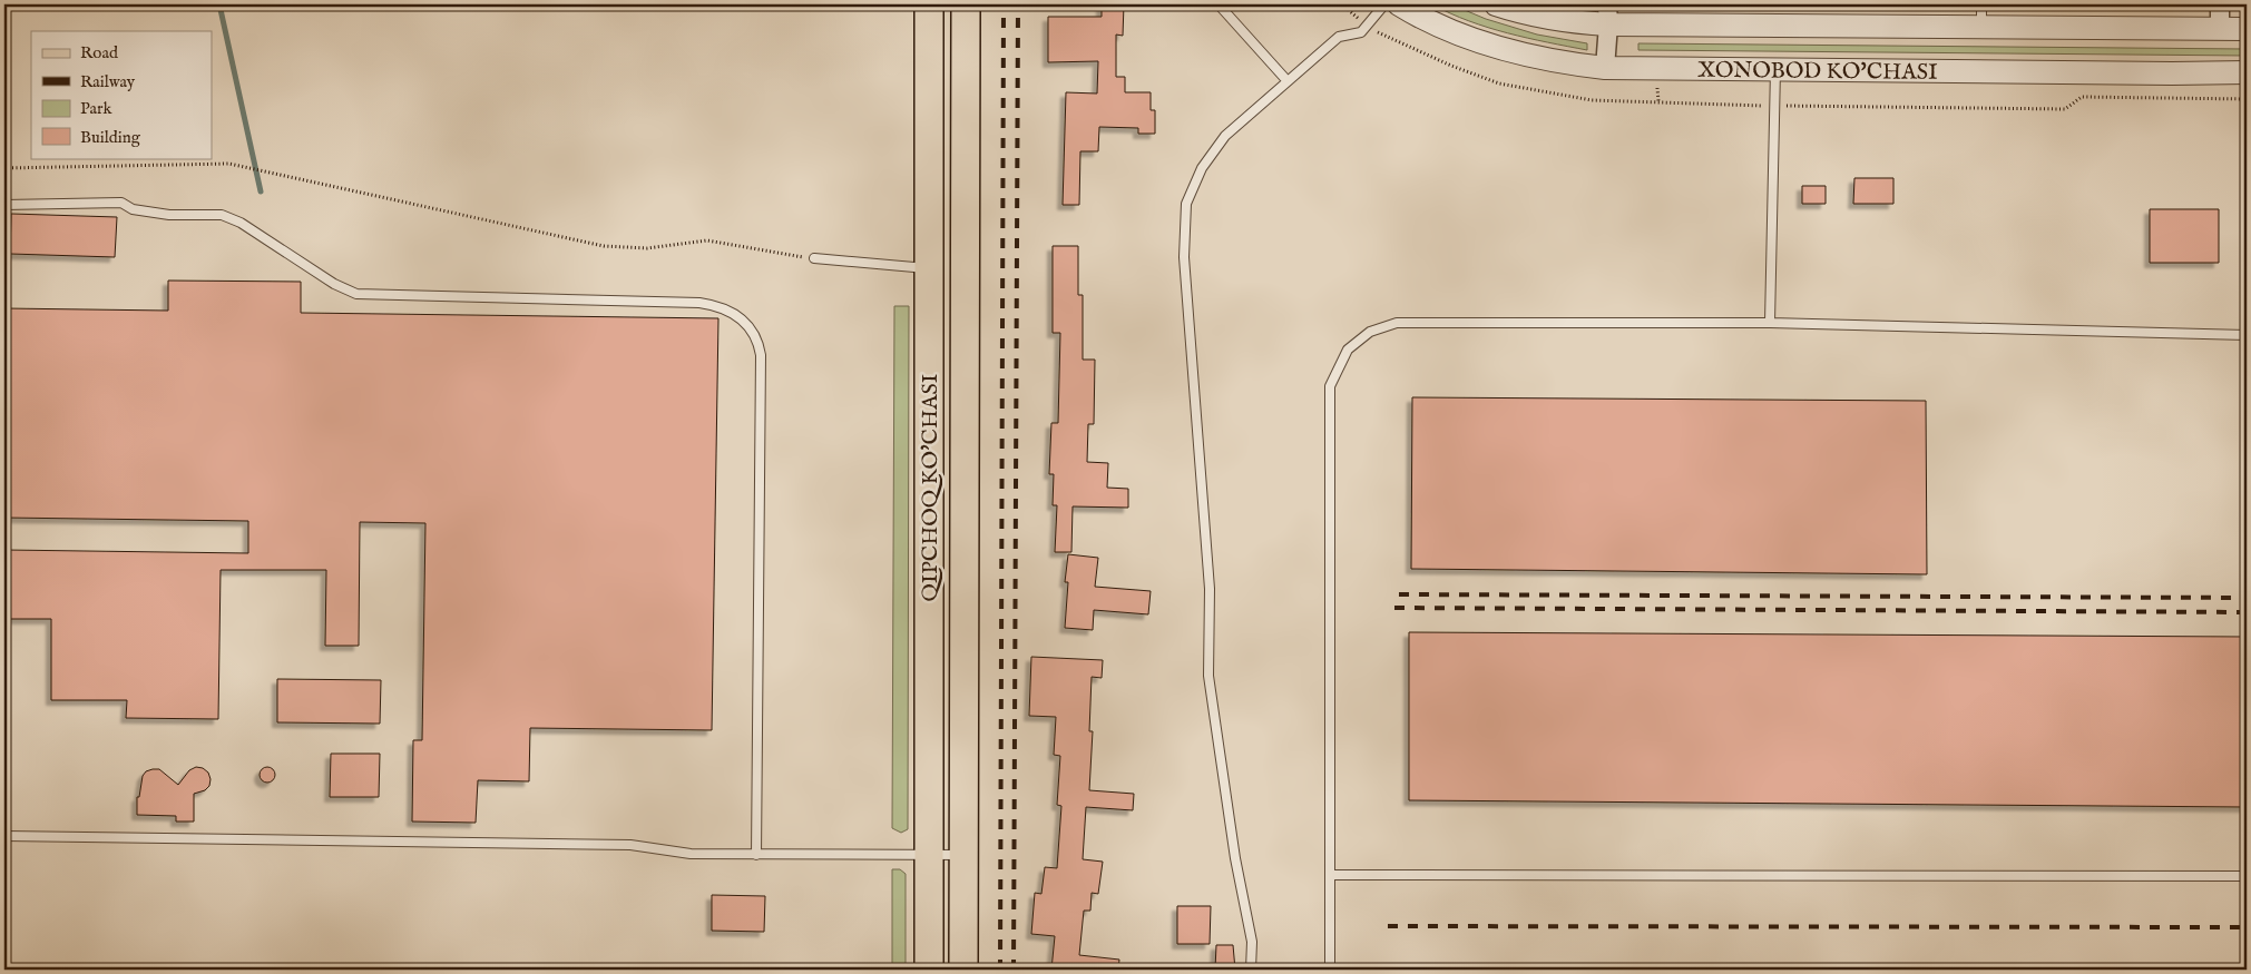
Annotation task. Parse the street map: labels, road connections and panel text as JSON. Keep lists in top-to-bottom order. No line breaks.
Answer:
{"streets":{"main road":["QIPCHOQ KO'CHASI"],"street":["XONOBOD KO'CHASI"]},"legend":["Road","Railway","Park","Building"]}
